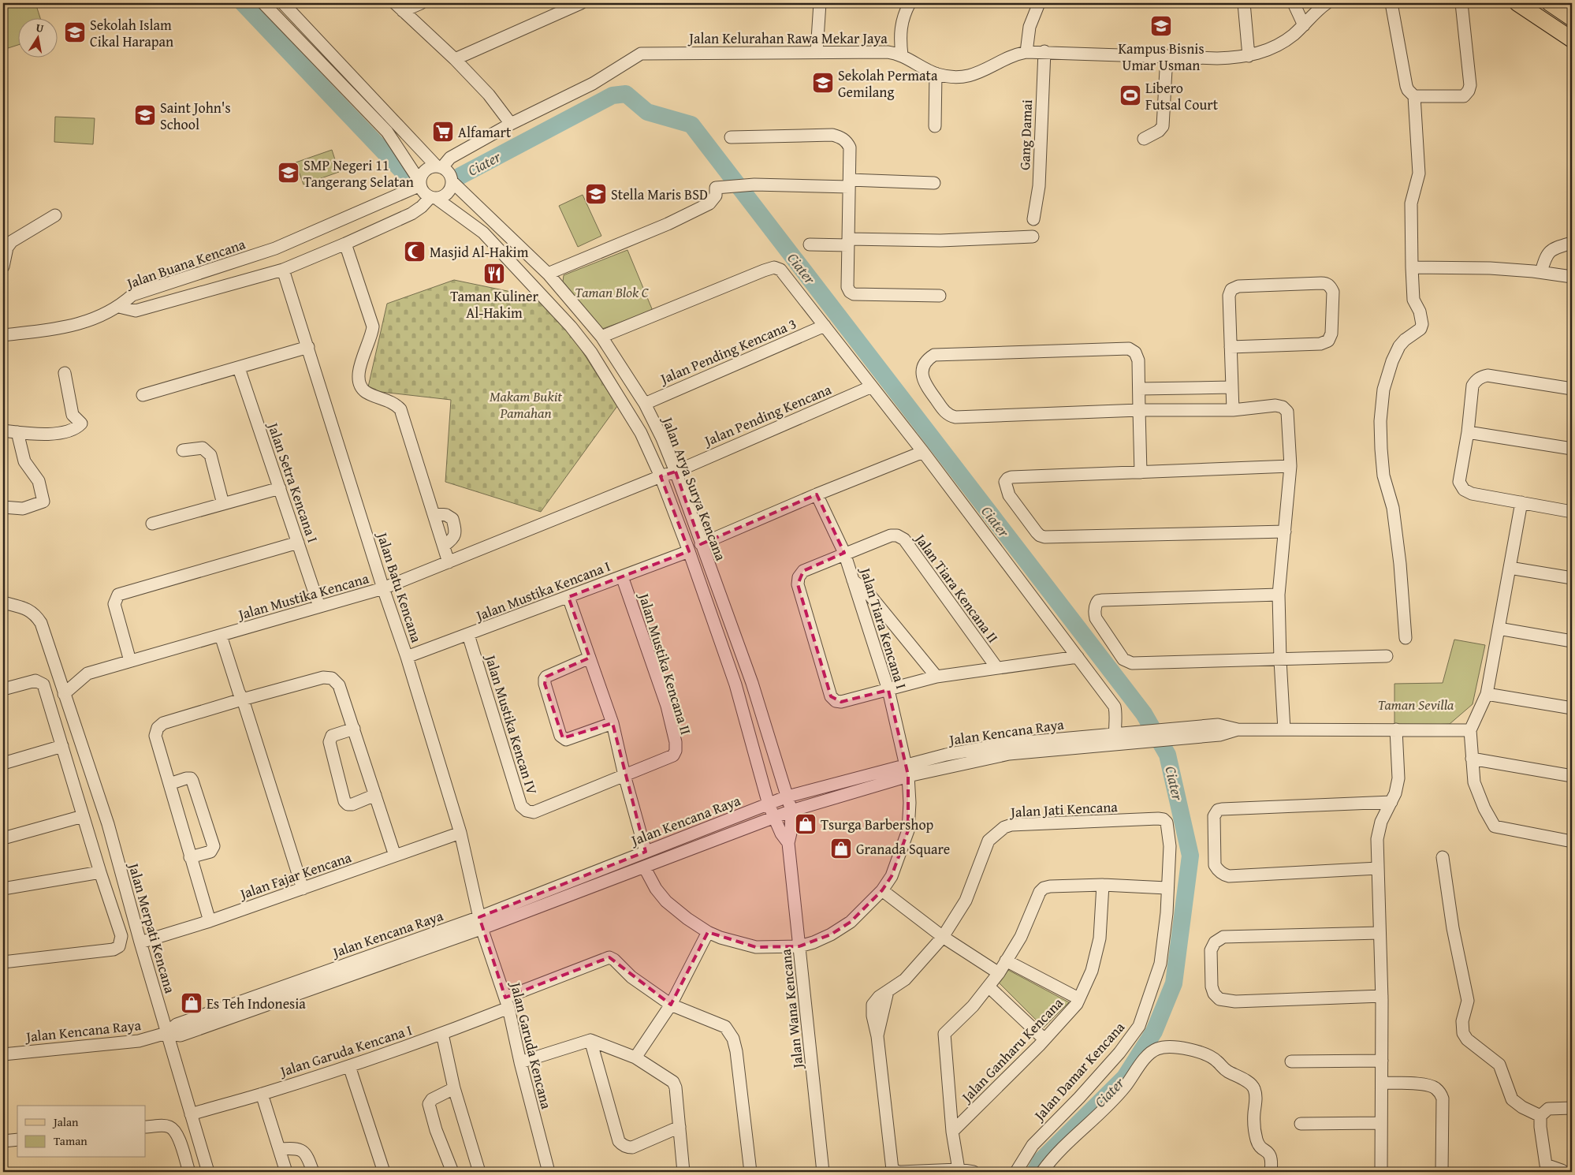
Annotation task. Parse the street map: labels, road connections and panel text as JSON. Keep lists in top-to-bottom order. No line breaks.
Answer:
{"streets":{"street":["Jalan Kelurahan Rawa Mekar Jaya","Gang Damai","Jalan Buana Kencana","Jalan Pending Kencana 3","Jalan Pending Kencana","Jalan Setra Kencana I","Jalan Arya Surya Kencana","Jalan Batu Kencana","Jalan Tiara Kencana II","Jalan Mustika Kencana I","Jalan Mustika Kencana","Jalan Tiara Kencana I","Jalan Mustika Kencana II","Jalan Mustika Kencan IV","Jalan Kencana Raya","Jalan Jati Kencana","Jalan Fajar Kencana","Jalan Merpati Kencana","Jalan Wana Kencana","Jalan Garuda Kencana","Jalan Ganharu Kencana","Jalan Garuda Kencana I","Jalan Damar Kencana"]},"crossings":[["Jalan Kelurahan Rawa Mekar Jaya","Gang Damai"],["Jalan Kelurahan Rawa Mekar Jaya","Jalan Buana Kencana"],["Jalan Kelurahan Rawa Mekar Jaya","Jalan Arya Surya Kencana"],["Jalan Buana Kencana","Jalan Arya Surya Kencana"],["Jalan Buana Kencana","Jalan Batu Kencana"],["Jalan Pending Kencana 3","Jalan Arya Surya Kencana"],["Jalan Pending Kencana","Jalan Arya Surya Kencana"],["Jalan Pending Kencana","Jalan Mustika Kencana"],["Jalan Setra Kencana I","Jalan Mustika Kencana"],["Jalan Arya Surya Kencana","Jalan Mustika Kencana I"],["Jalan Arya Surya Kencana","Jalan Mustika Kencana"],["Jalan Arya Surya Kencana","Jalan Kencana Raya"],["Jalan Arya Surya Kencana","Jalan Wana Kencana"],["Jalan Batu Kencana","Jalan Mustika Kencana I"],["Jalan Batu Kencana","Jalan Mustika Kencana"],["Jalan Batu Kencana","Jalan Kencana Raya"],["Jalan Batu Kencana","Jalan Fajar Kencana"],["Jalan Batu Kencana","Jalan Garuda Kencana"],["Jalan Tiara Kencana II","Jalan Tiara Kencana I"],["Jalan Mustika Kencana I","Jalan Mustika Kencana II"],["Jalan Mustika Kencana I","Jalan Mustika Kencan IV"],["Jalan Mustika Kencana","Jalan Merpati Kencana"],["Jalan Tiara Kencana I","Jalan Kencana Raya"],["Jalan Tiara Kencana I","Jalan Wana Kencana"],["Jalan Mustika Kencana II","Jalan Mustika Kencan IV"],["Jalan Kencana Raya","Jalan Merpati Kencana"],["Jalan Kencana Raya","Jalan Wana Kencana"],["Jalan Kencana Raya","Jalan Garuda Kencana"],["Jalan Jati Kencana","Jalan Damar Kencana"],["Jalan Fajar Kencana","Jalan Merpati Kencana"],["Jalan Merpati Kencana","Jalan Garuda Kencana I"],["Jalan Garuda Kencana","Jalan Garuda Kencana I"]],"water":["Ciater"],"parks":["Taman Blok C","Makam Bukit Pamahan","Taman Sevilla"],"places":{"school or university":["Kampus Bisnis Umar Usman","Sekolah Islam Cikal Harapan","Sekolah Permata Gemilang","Saint John's School","SMP Negeri 11 Tangerang Selatan","Stella Maris BSD"],"sports":["Libero Futsal Court"],"supermarket":["Alfamart"],"mosque":["Masjid Al-Hakim"],"restaurant":["Taman Kuliner Al-Hakim"],"shop":["Tsurga Barbershop","Granada Square","Es Teh Indonesia"]},"legend":["Jalan","Taman"],"north":"top"}
